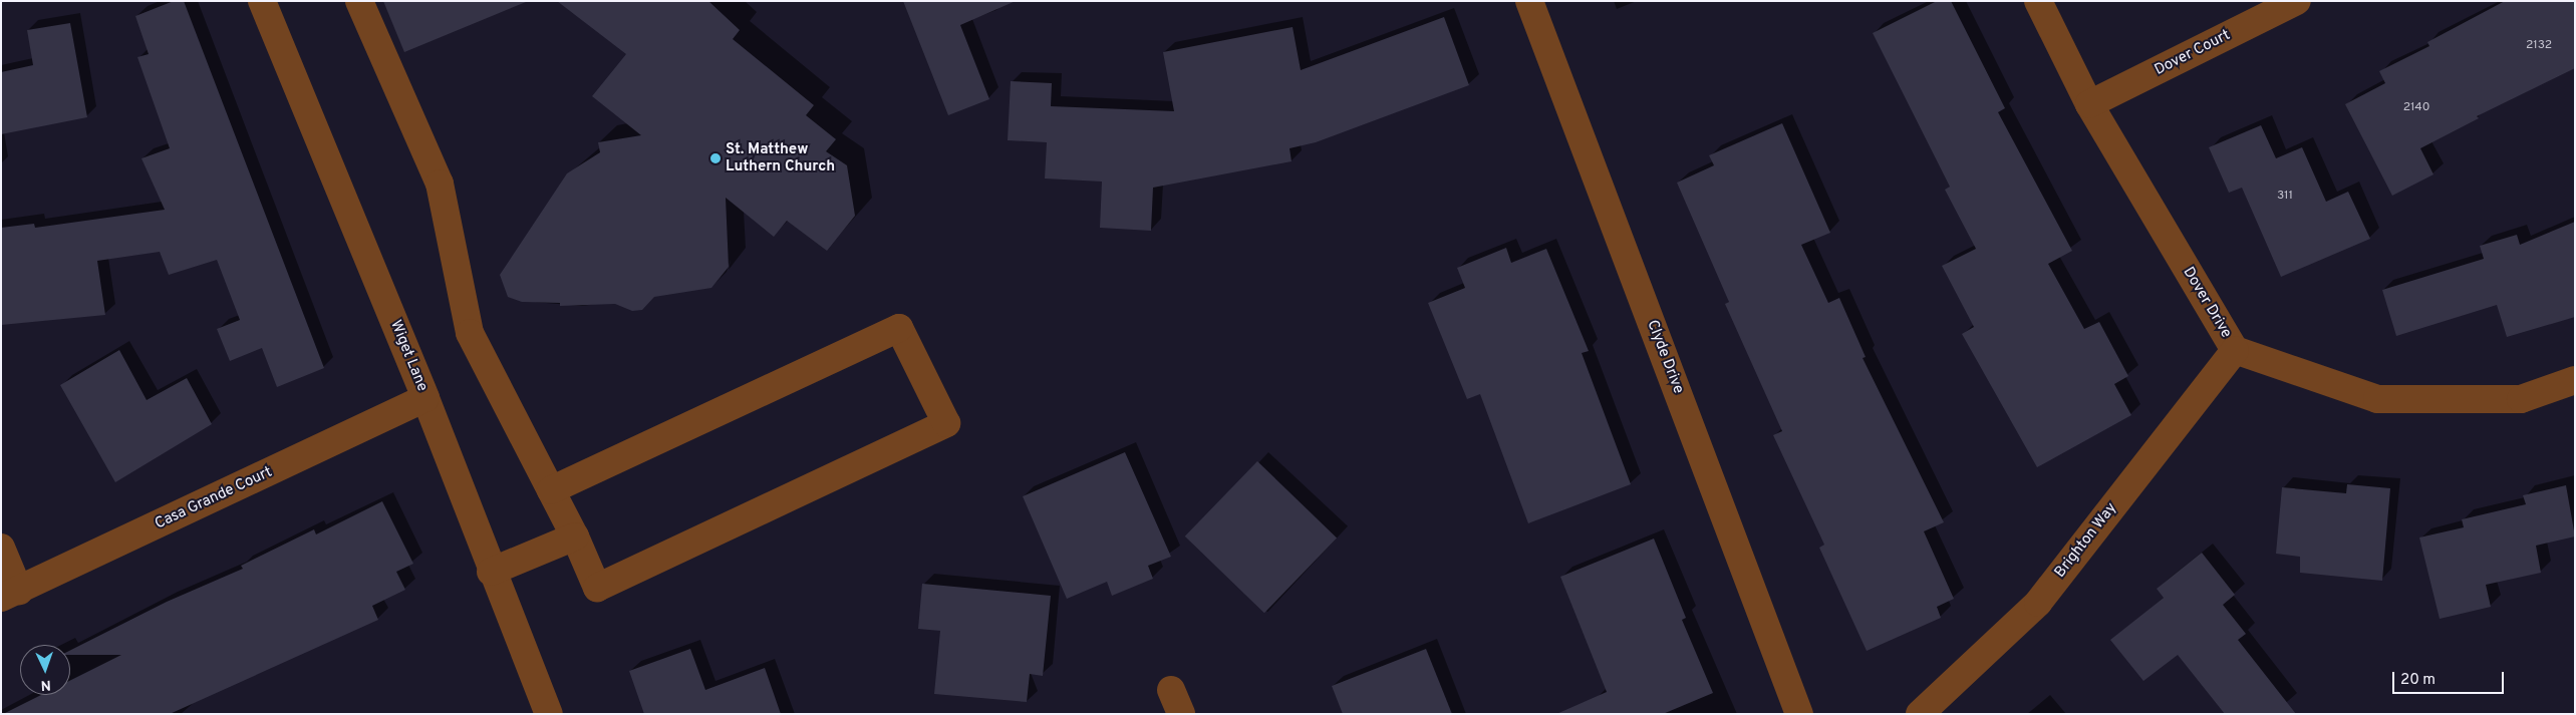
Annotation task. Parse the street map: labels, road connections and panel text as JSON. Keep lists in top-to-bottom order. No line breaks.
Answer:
{"streets":{"street":["Dover Court","Dover Drive","Wiget Lane","Clyde Drive","Casa Grande Court","Brighton Way"]},"crossings":[["Dover Court","Dover Drive"],["Dover Drive","Brighton Way"],["Wiget Lane","Casa Grande Court"]],"places":["St. Matthew Luthern Church"],"house_numbers":["2132","2140","311"],"scale_bar":"20 m","north":"bottom"}
